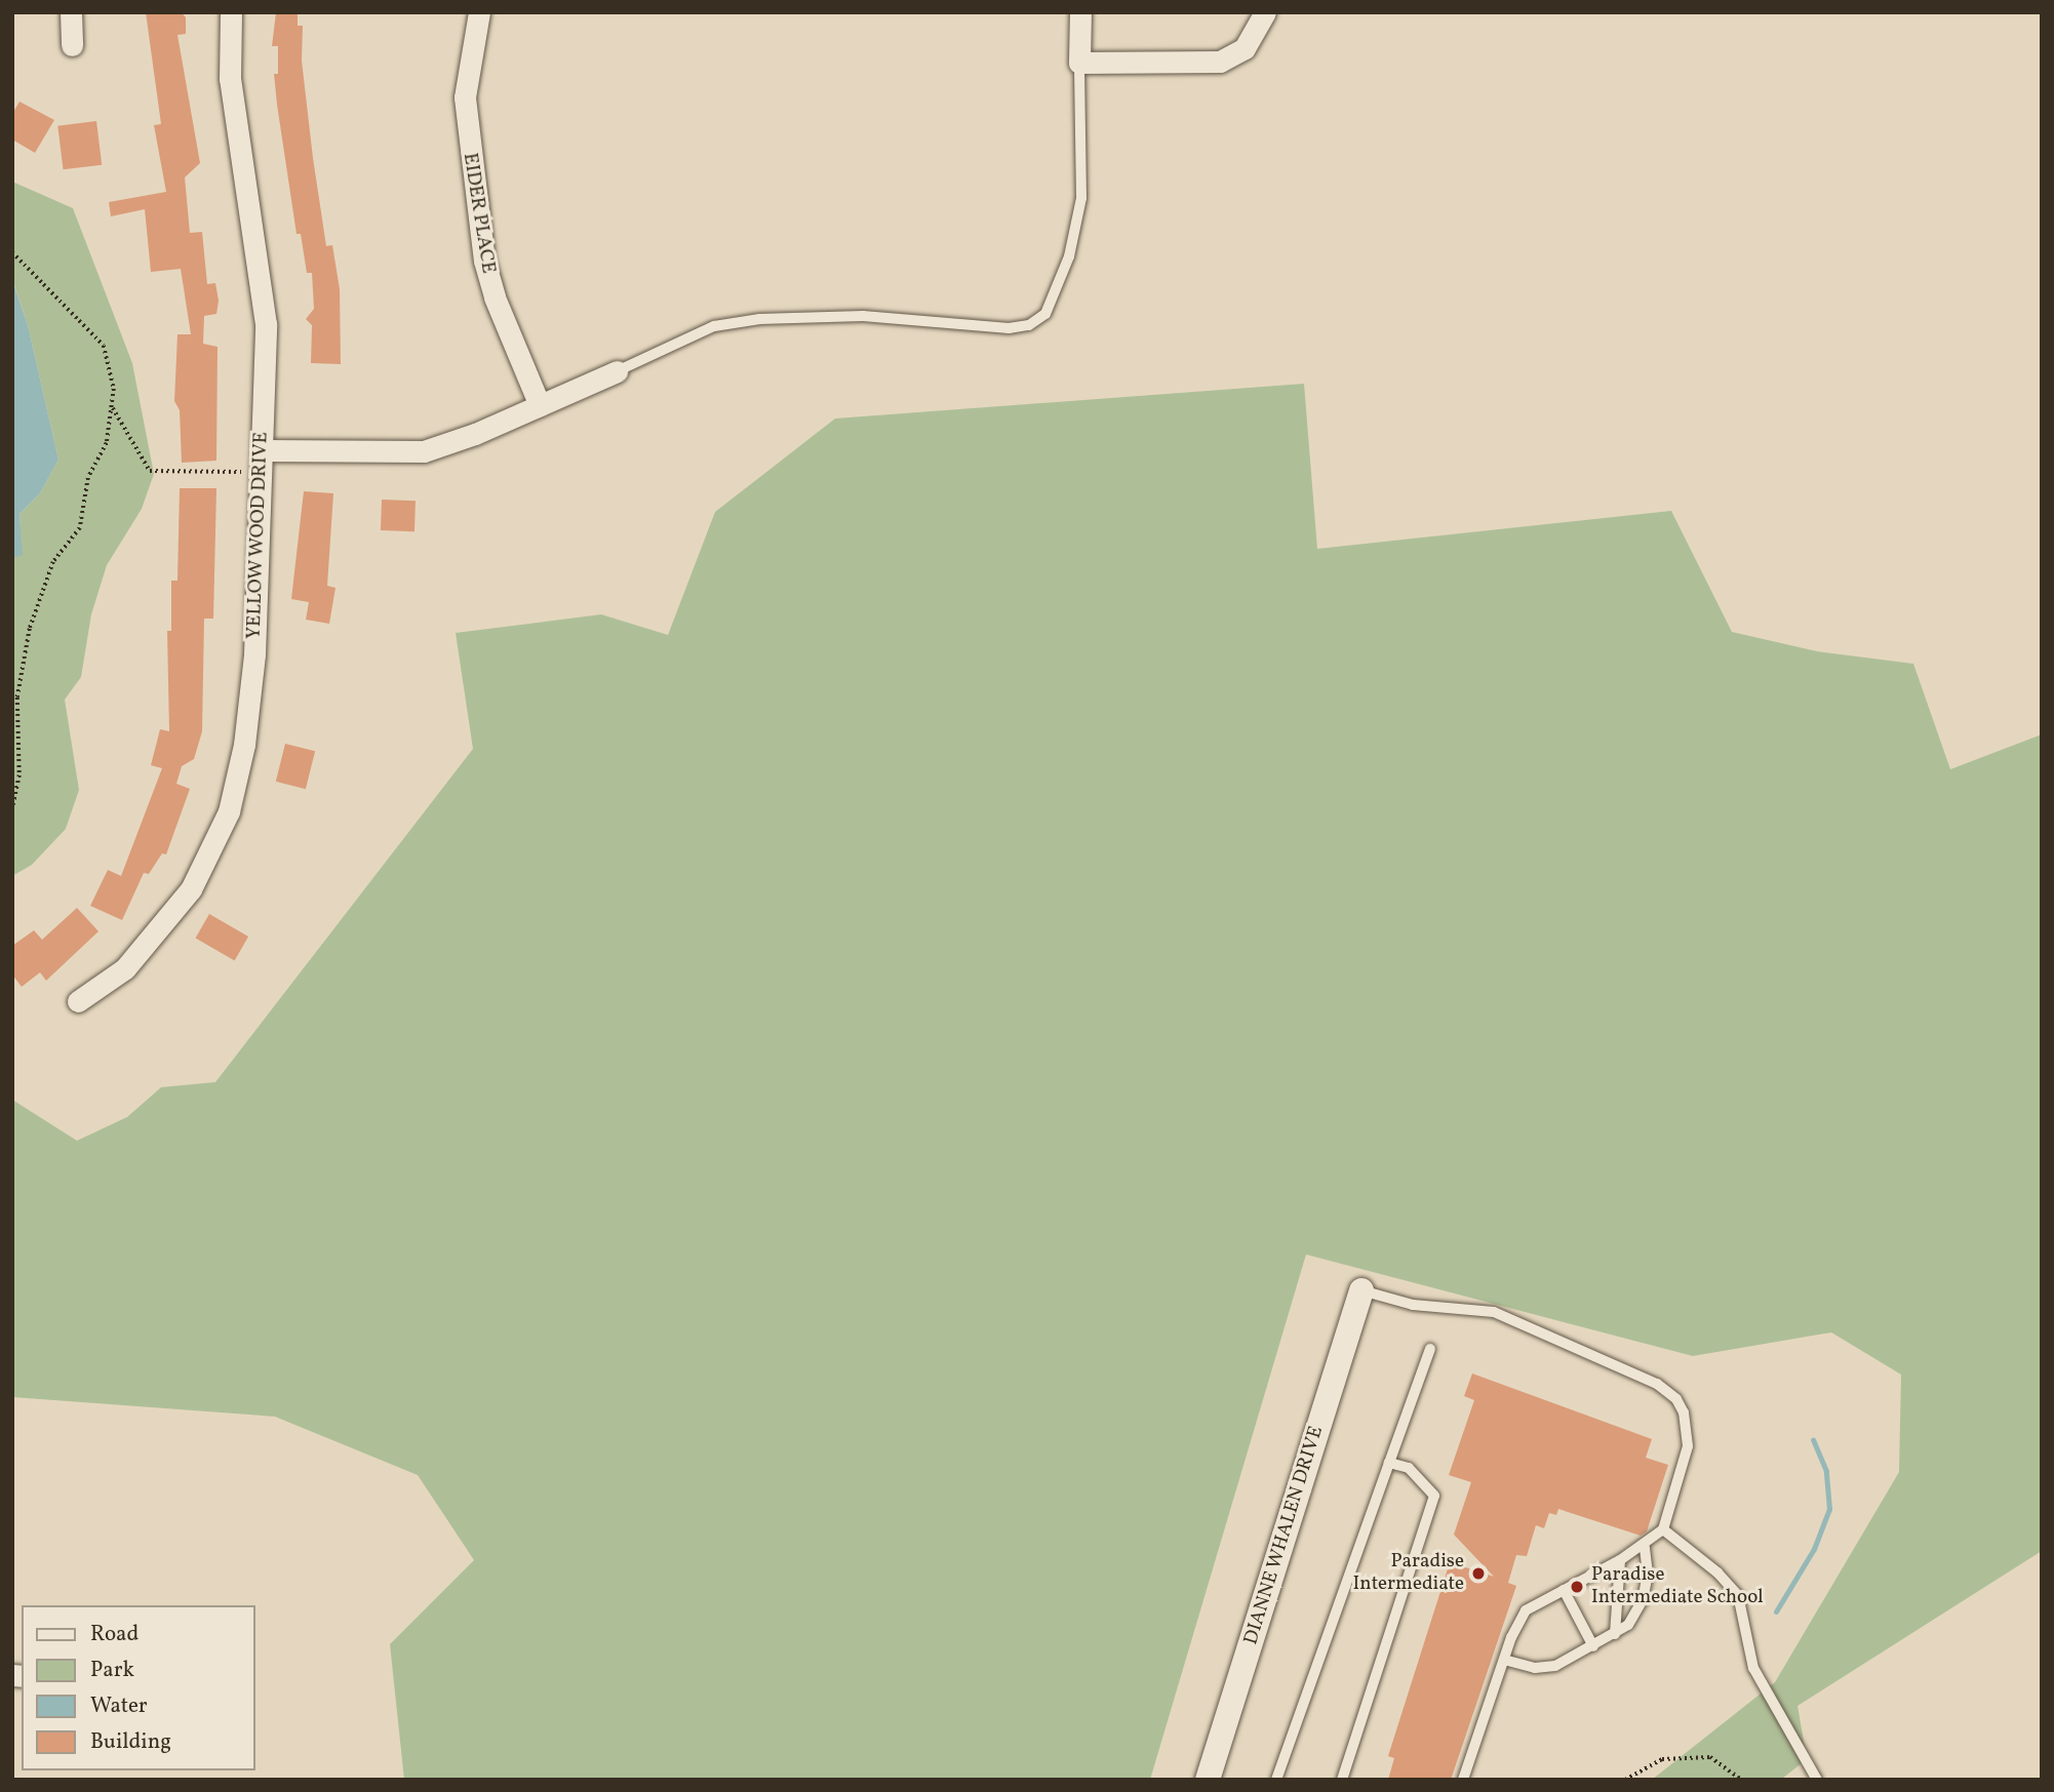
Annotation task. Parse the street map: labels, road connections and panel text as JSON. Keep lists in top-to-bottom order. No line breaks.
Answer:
{"streets":{"street":["EIDER PLACE","YELLOW WOOD DRIVE","DIANNE WHALEN DRIVE"]},"places":["Paradise Intermediate","Paradise Intermediate School"],"legend":["Road","Park","Water","Building"]}
